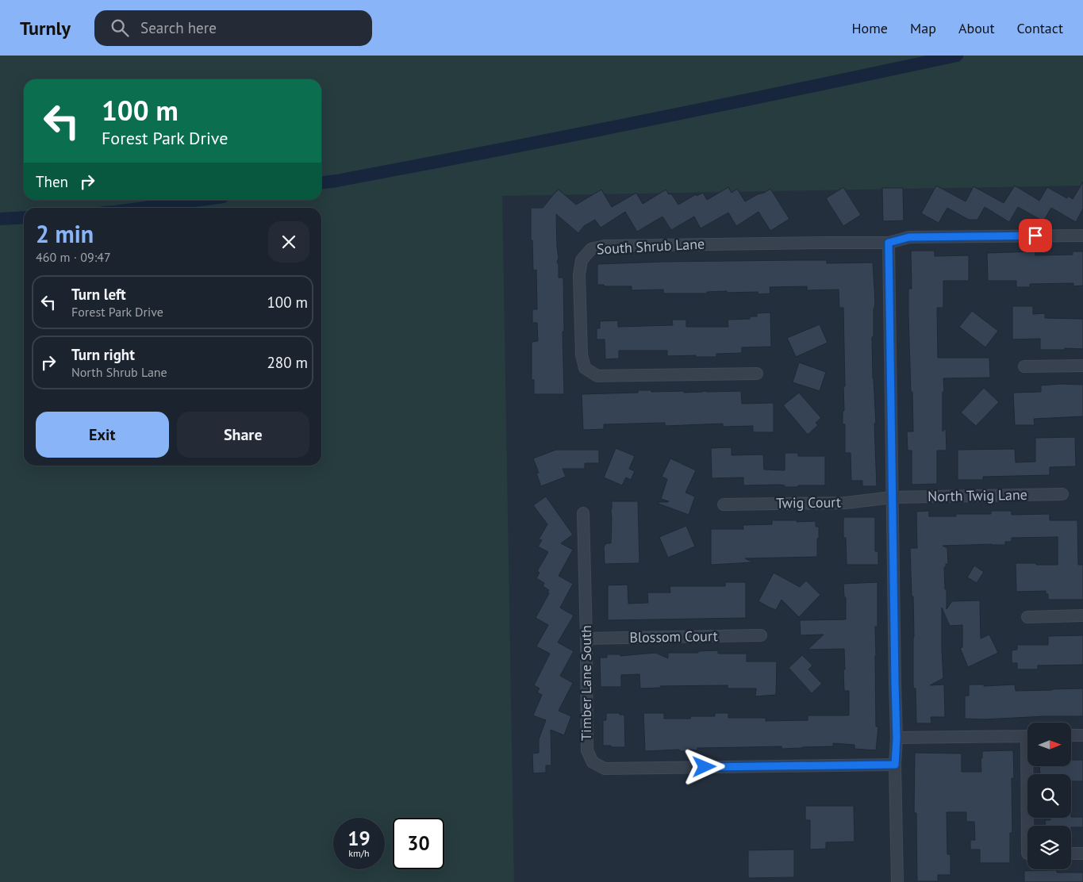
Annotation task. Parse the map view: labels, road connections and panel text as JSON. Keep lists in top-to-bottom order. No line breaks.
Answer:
{"streets":{"street":["South Shrub Lane","North Twig Lane","Twig Court","Blossom Court","Timber Lane South"]},"crossings":[["North Twig Lane","Twig Court"],["Blossom Court","Timber Lane South"]],"north":"right","page":{"header":"Turnly","search":"Search here","nav":["Home","Map","About","Contact"],"turn":["100 m","Forest Park Drive"],"then":"Then","heading":["2 min","460 m · 09:47"],"list":[{"name":"Turn left","note":"Forest Park Drive","value":"100 m"},{"name":"Turn right","note":"North Shrub Lane","value":"280 m"}],"buttons":["Exit","Share"],"speed":"19 km/h","limit":"30"}}
